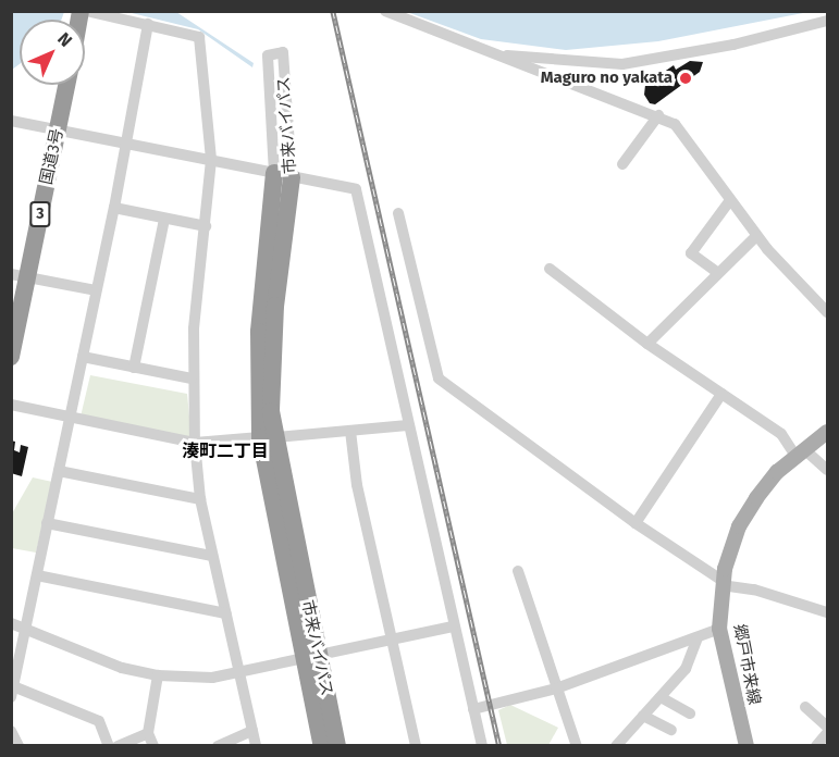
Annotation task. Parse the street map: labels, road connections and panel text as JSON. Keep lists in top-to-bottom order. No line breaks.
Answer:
{"streets":{"highway":["市来バイパス","国道3号","3"],"main road":["郷戸市来線"]},"districts":["湊町二丁目"],"places":["Maguro no yakata"],"north":"top right"}
